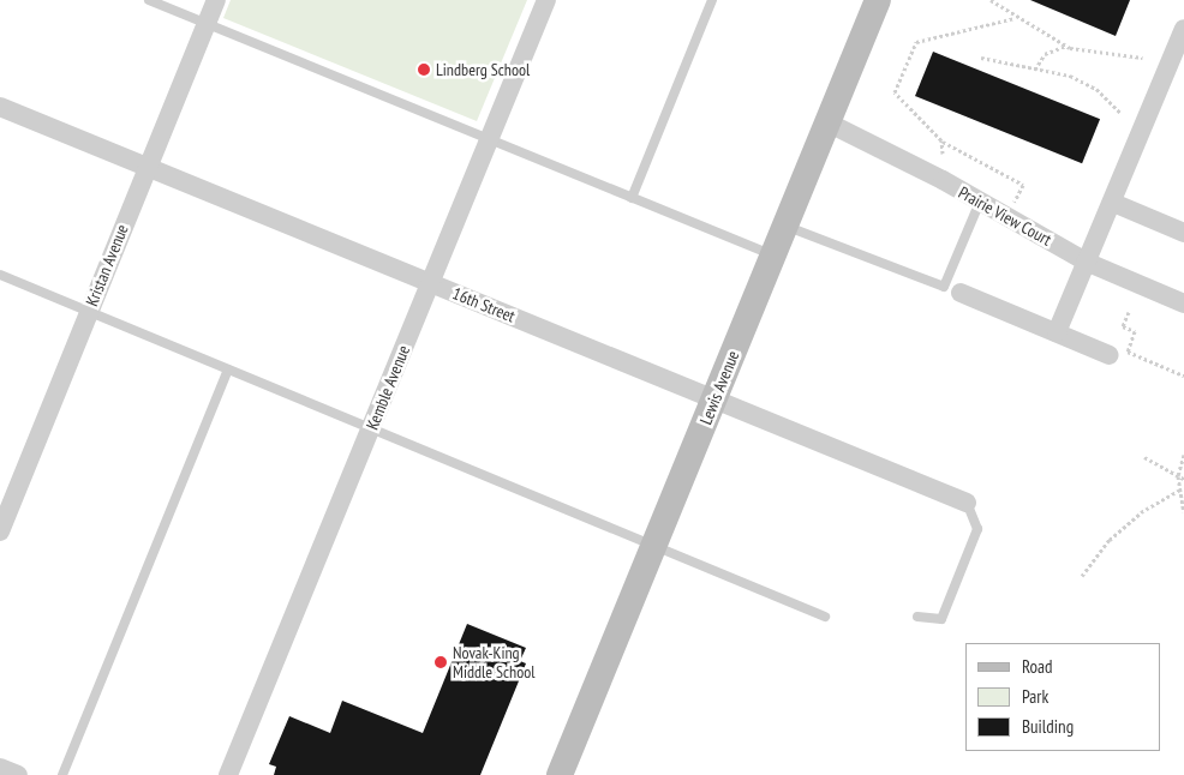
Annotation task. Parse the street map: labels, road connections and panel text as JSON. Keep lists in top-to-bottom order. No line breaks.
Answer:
{"streets":{"main road":["Lewis Avenue"],"street":["Prairie View Court","Kristan Avenue","16th Street","Kemble Avenue"]},"crossings":[["Prairie View Court","Lewis Avenue"],["Kristan Avenue","16th Street"],["16th Street","Kemble Avenue"],["16th Street","Lewis Avenue"]],"places":["Lindberg School","Novak-King Middle School"],"legend":["Road","Park","Building"]}
